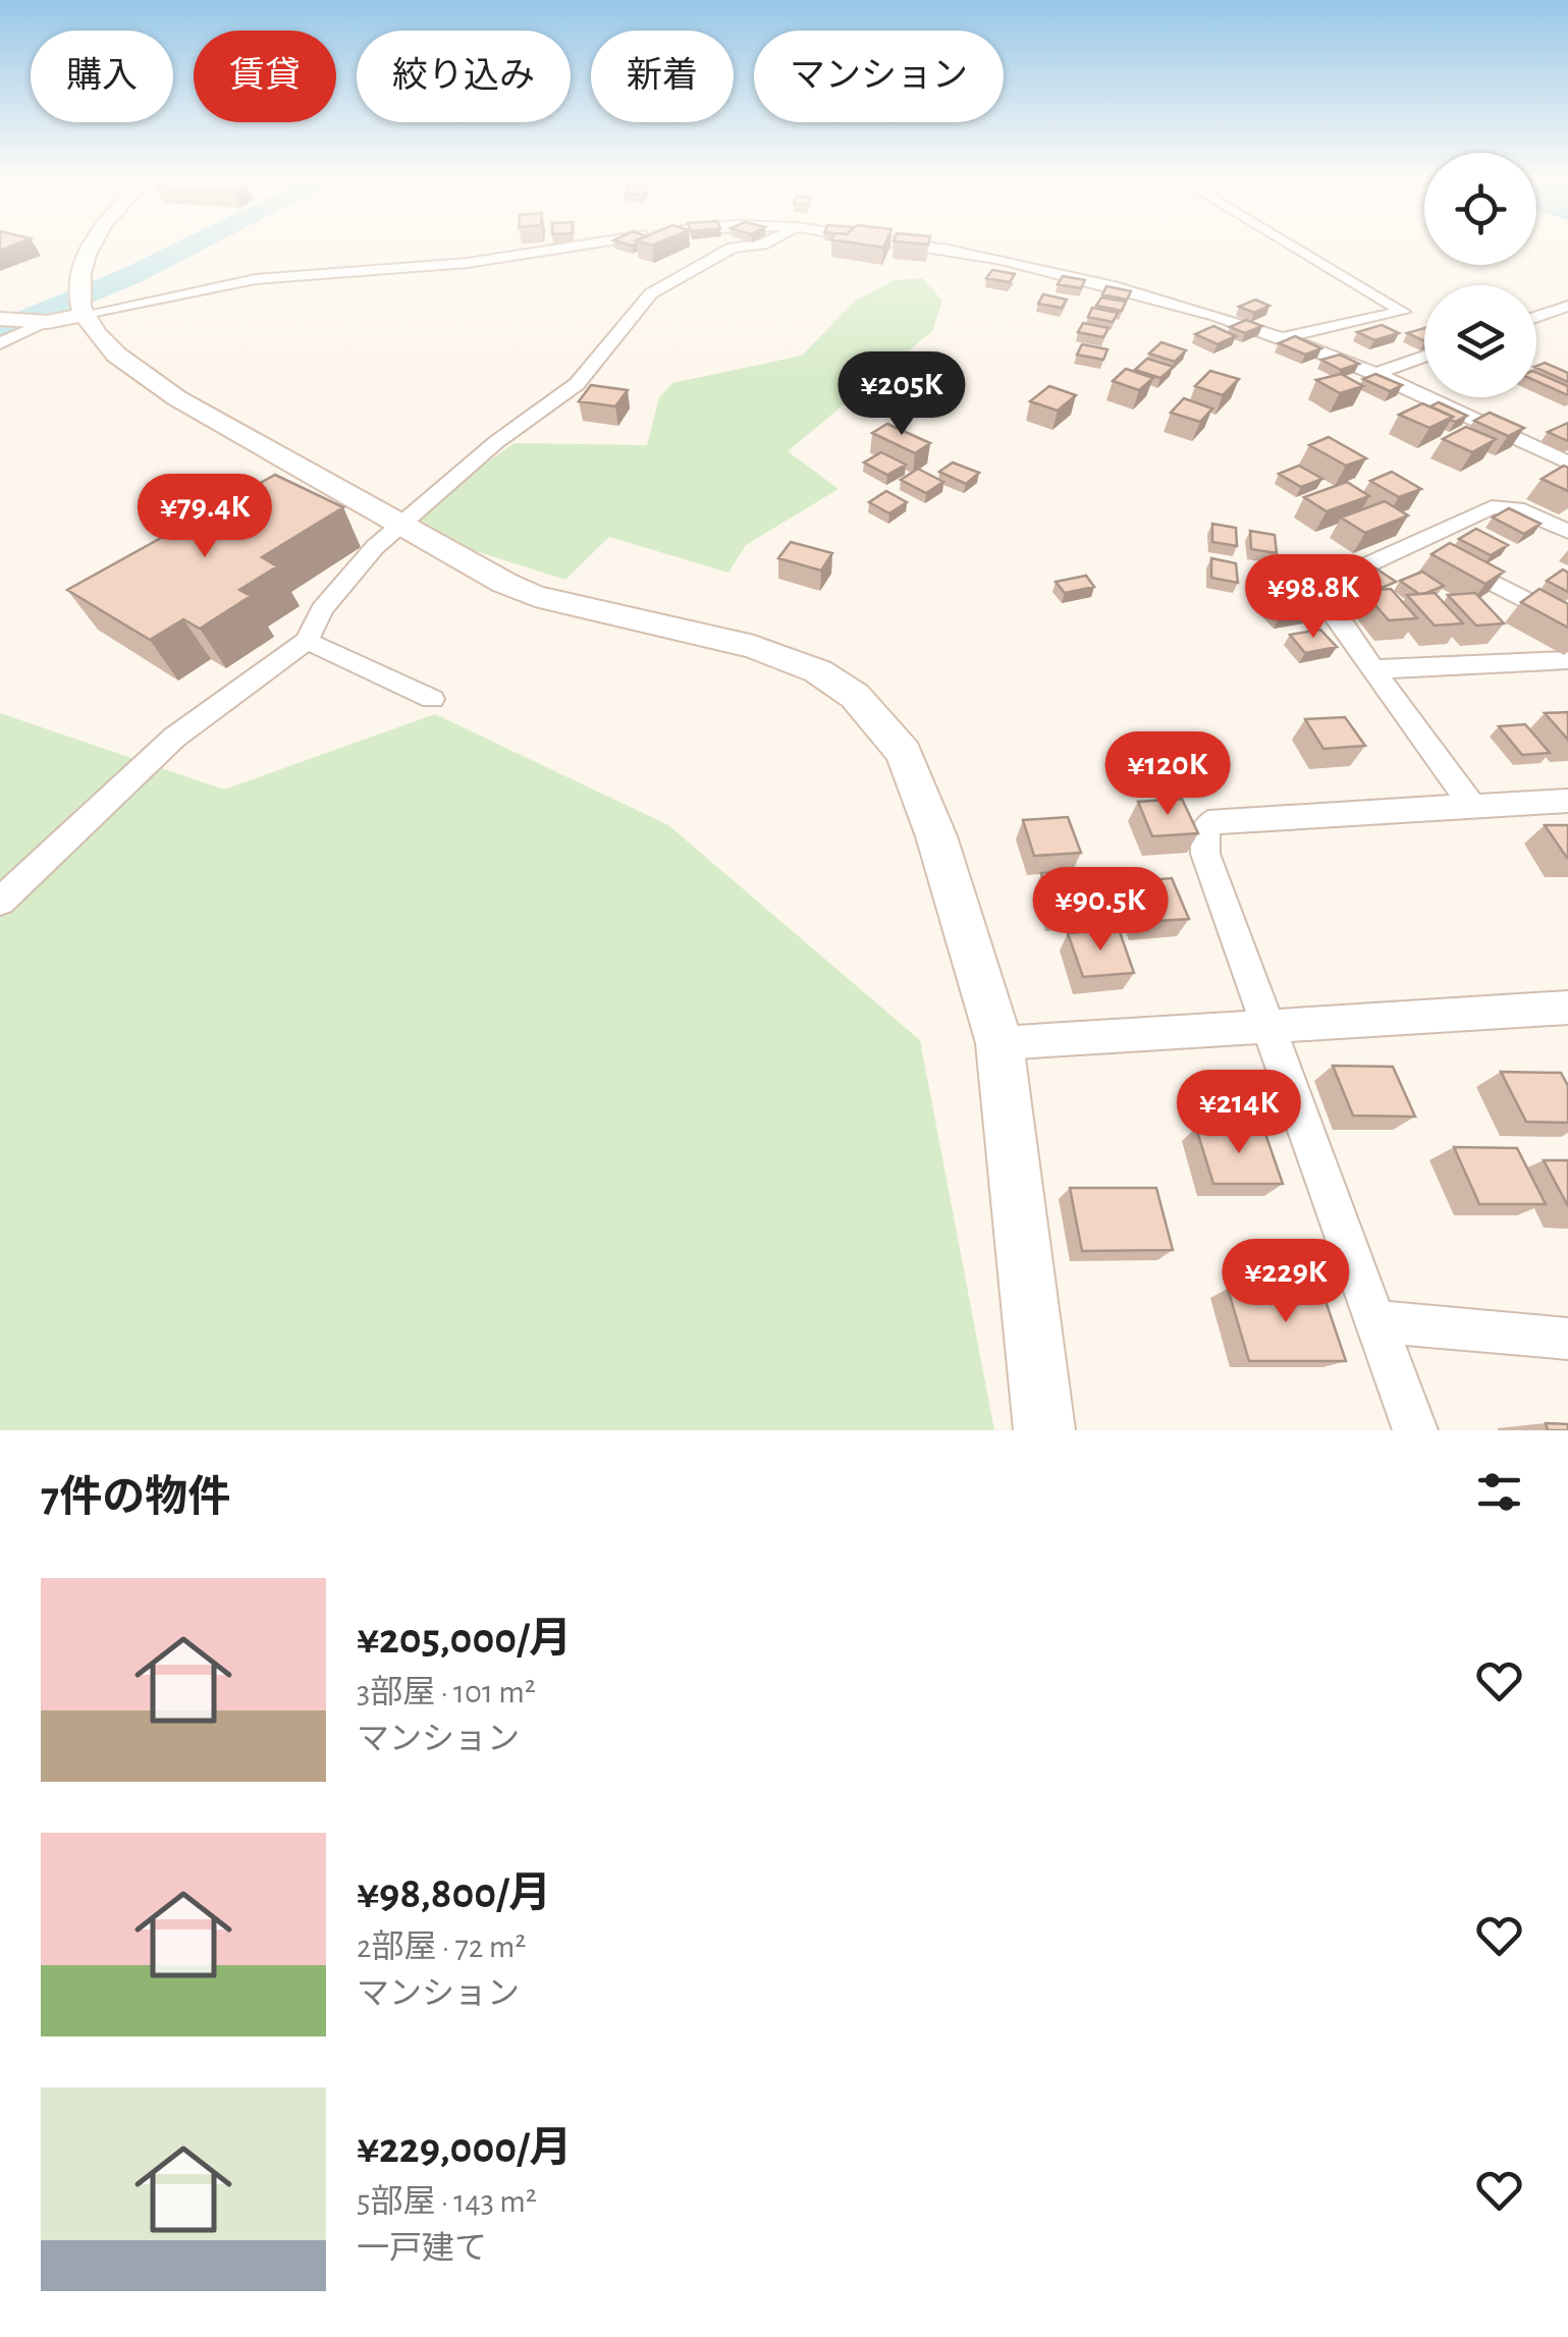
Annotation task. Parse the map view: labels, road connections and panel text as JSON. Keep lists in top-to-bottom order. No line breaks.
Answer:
{"page":{"chip":["購入","賃貸","絞り込み","新着","マンション"],"price":["¥205K","¥79.4K","¥98.8K","¥120K","¥90.5K","¥214K","¥229K"],"heading":"7件の物件","list":[{"name":"¥205,000/月","note":"3部屋 · 101 m² · マンション"},{"name":"¥98,800/月","note":"2部屋 · 72 m² · マンション"},{"name":"¥229,000/月","note":"5部屋 · 143 m² · 一戸建て"}]}}
